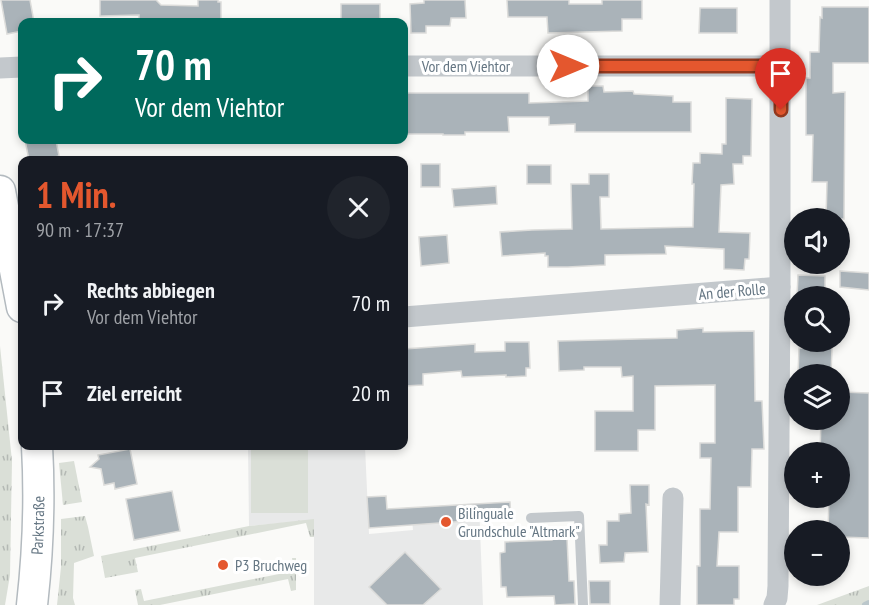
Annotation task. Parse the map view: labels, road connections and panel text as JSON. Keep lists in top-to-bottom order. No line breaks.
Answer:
{"streets":{"main road":["Parkstraße"],"street":["Vor dem Viehtor","An der Rolle"]},"places":["Bilinguale Grundschule \"Altmark\"","P3 Bruchweg"],"page":{"turn":["70 m","Vor dem Viehtor"],"heading":["1 Min.","90 m · 17:37"],"map_buttons":["+","−"],"list":[{"name":"Rechts abbiegen","note":"Vor dem Viehtor","value":"70 m"},{"name":"Ziel erreicht","value":"20 m"}]}}
